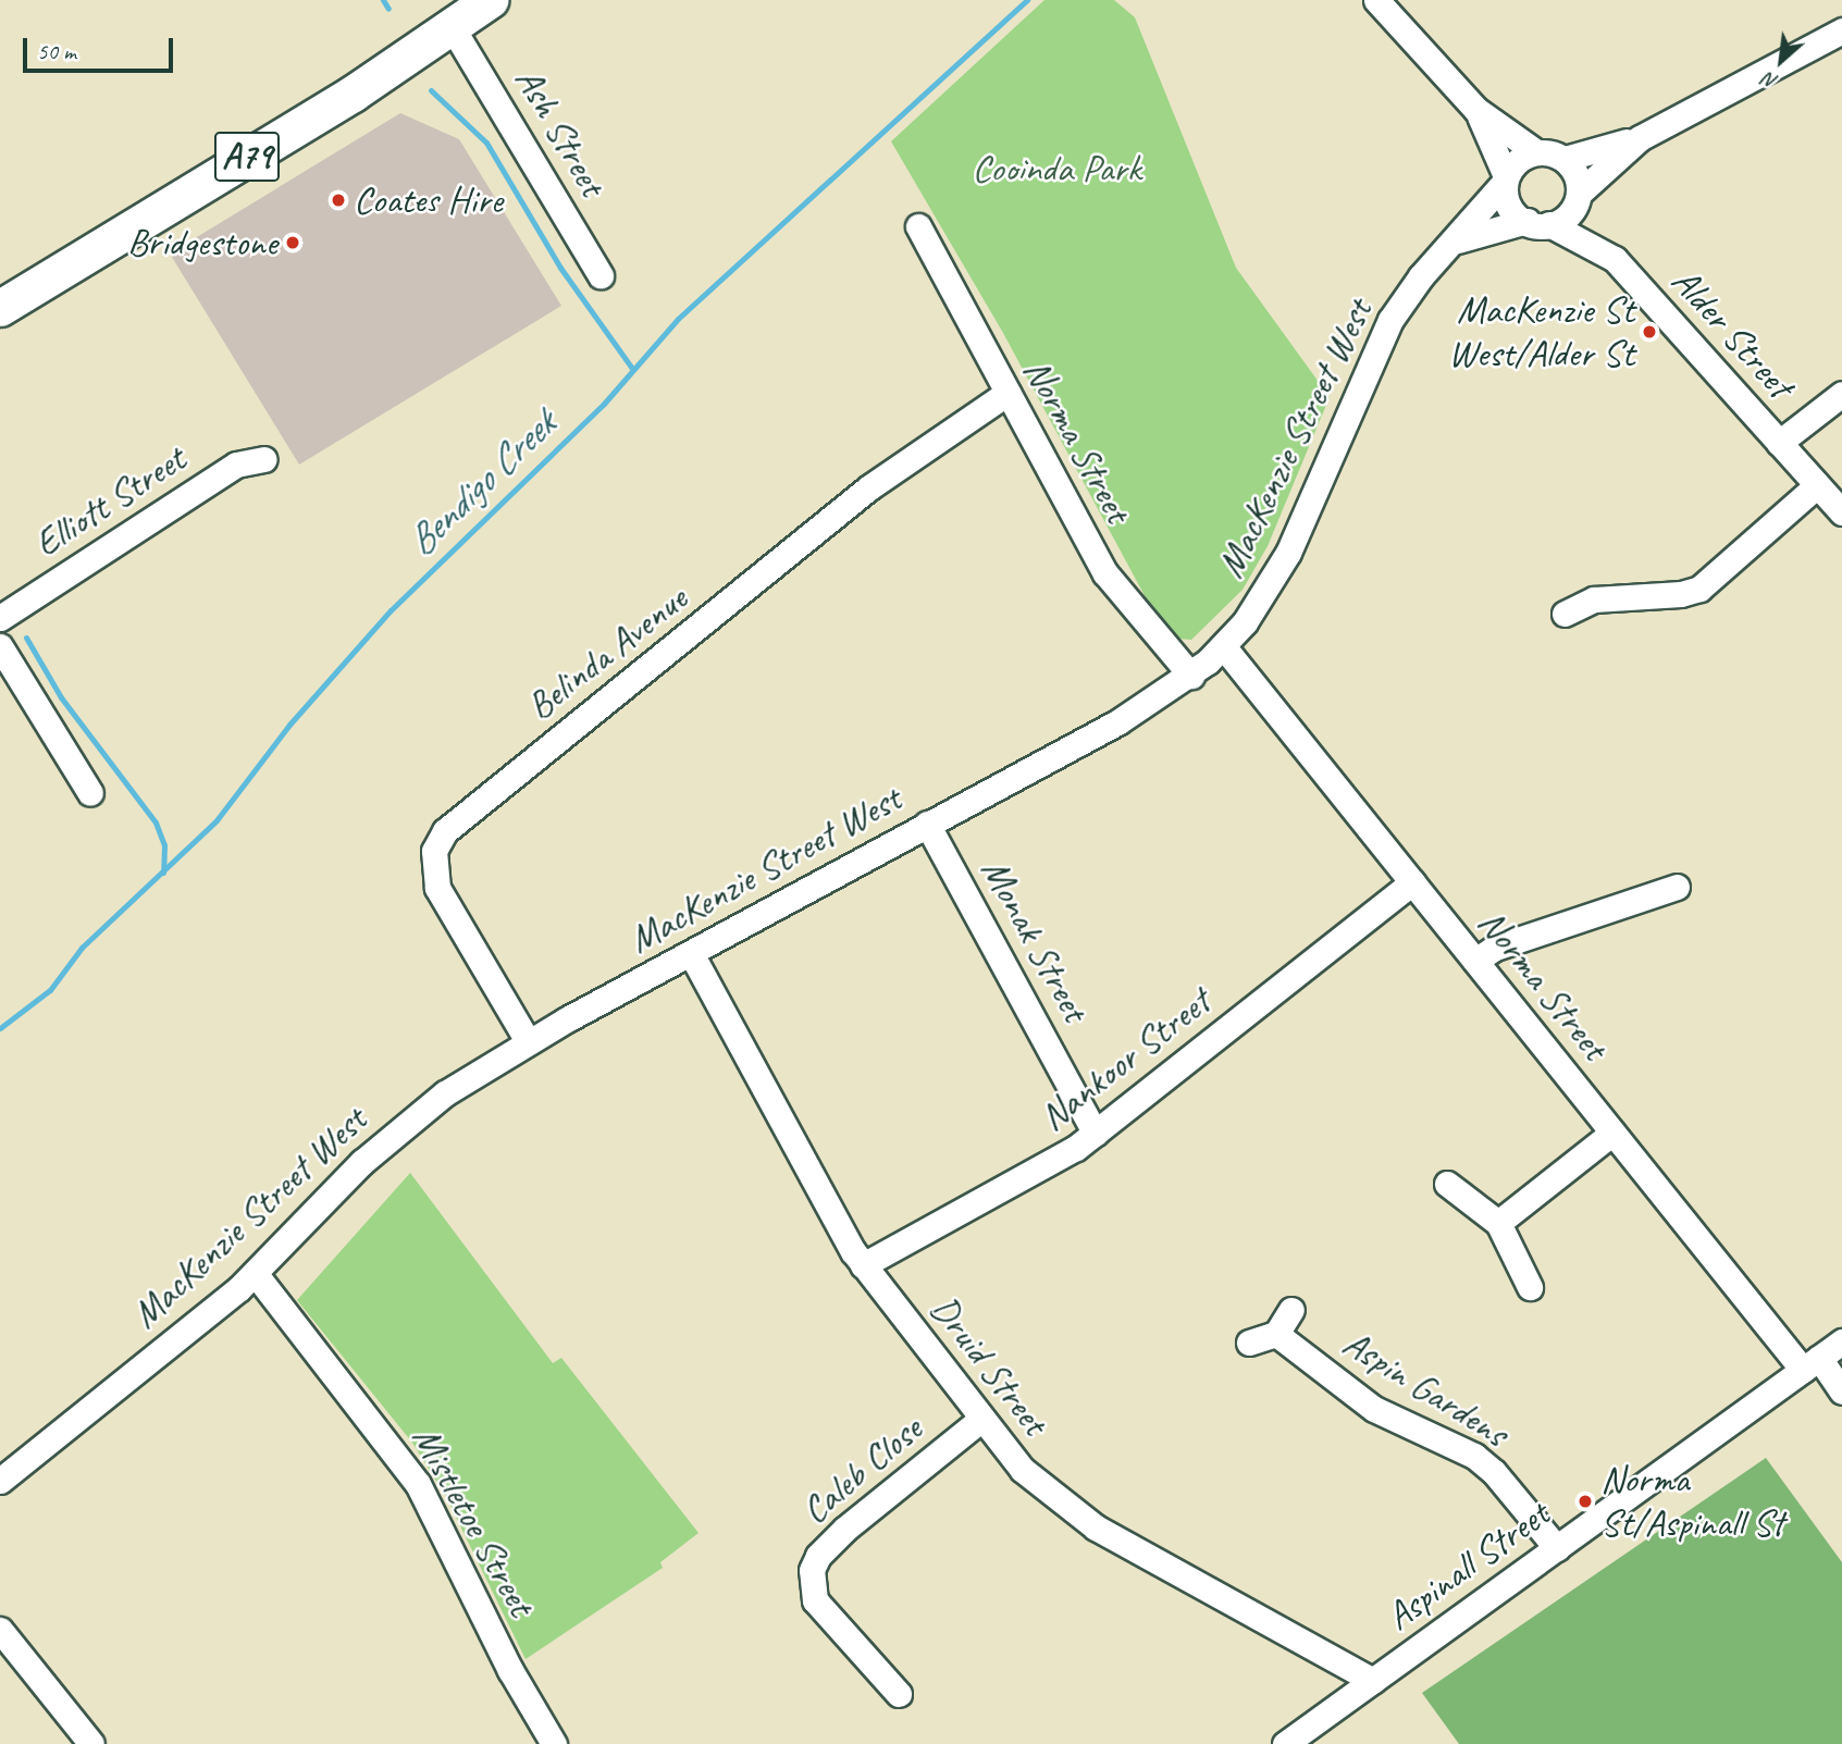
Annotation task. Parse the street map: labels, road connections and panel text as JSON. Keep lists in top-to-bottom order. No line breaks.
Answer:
{"streets":{"highway":["A79"],"street":["Ash Street","Alder Street","MacKenzie Street West","Norma Street","Elliott Street","Belinda Avenue","Monak Street","Nankoor Street","Druid Street","Aspin Gardens","Caleb Close","Mistletoe Street","Aspinall Street"]},"crossings":[["Ash Street","A79"],["Alder Street","MacKenzie Street West"],["MacKenzie Street West","Norma Street"],["MacKenzie Street West","Belinda Avenue"],["MacKenzie Street West","Monak Street"],["MacKenzie Street West","Druid Street"],["MacKenzie Street West","Mistletoe Street"],["Norma Street","Belinda Avenue"],["Norma Street","Nankoor Street"],["Norma Street","Aspinall Street"],["Monak Street","Nankoor Street"],["Nankoor Street","Druid Street"],["Druid Street","Caleb Close"],["Druid Street","Aspinall Street"],["Aspin Gardens","Aspinall Street"]],"water":["Bendigo Creek"],"parks":["Cooinda Park"],"places":["Coates Hire","Bridgestone","MacKenzie St West/Alder St","Norma St/Aspinall St"],"scale_bar":"50 m","north":"bottom left"}
